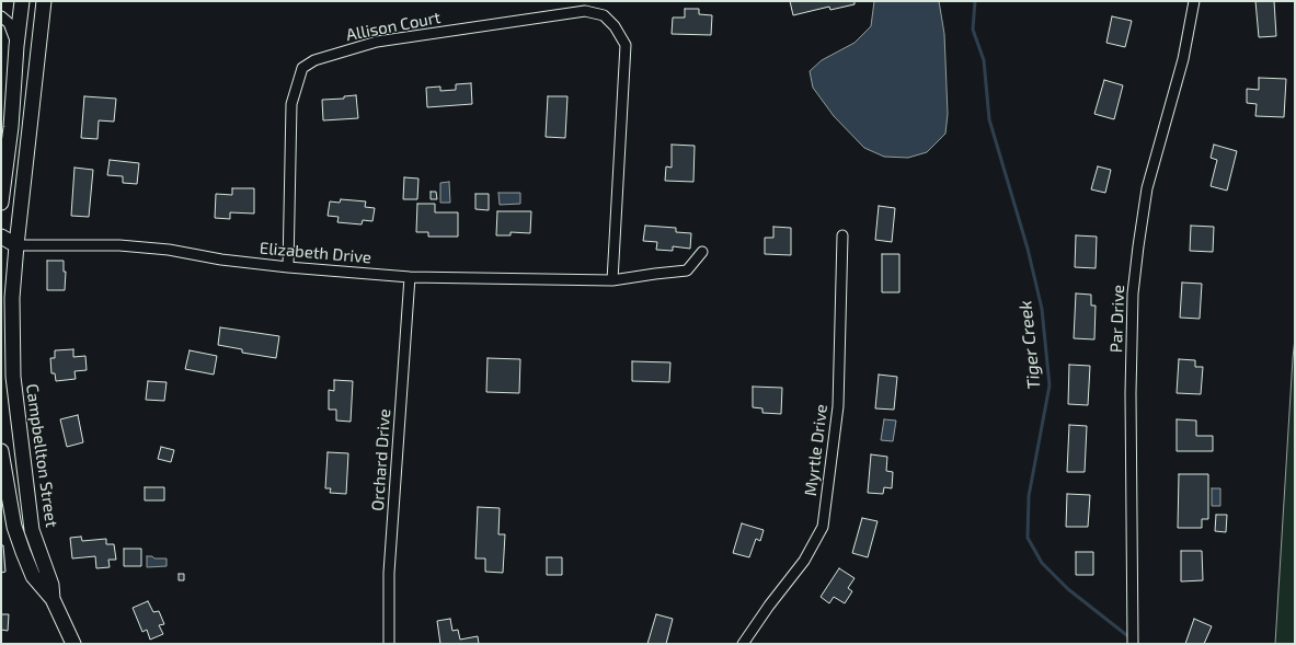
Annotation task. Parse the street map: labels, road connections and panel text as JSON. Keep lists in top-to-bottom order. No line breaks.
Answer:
{"streets":{"main road":["Campbellton Street"],"street":["Allison Court","Elizabeth Drive","Par Drive","Myrtle Drive","Orchard Drive"]},"crossings":[["Allison Court","Elizabeth Drive"],["Elizabeth Drive","Campbellton Street"],["Elizabeth Drive","Orchard Drive"]],"water":["Tiger Creek"]}
